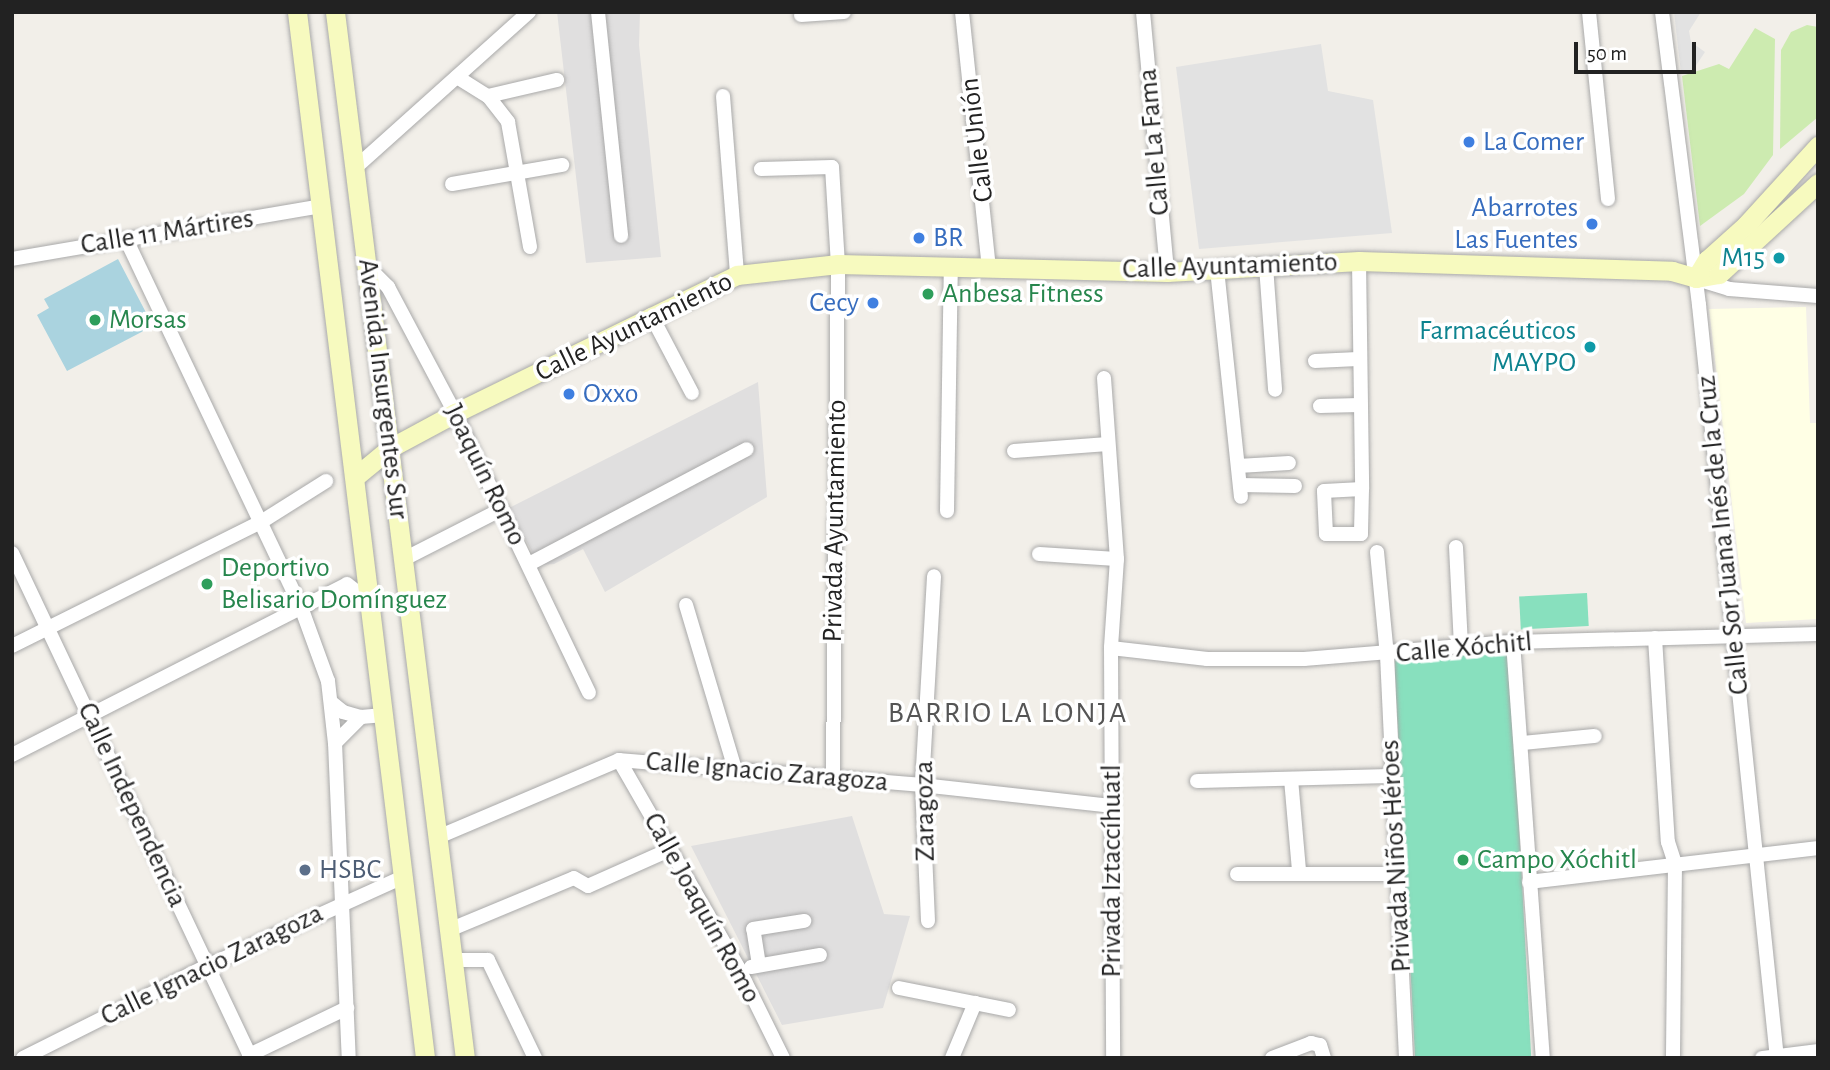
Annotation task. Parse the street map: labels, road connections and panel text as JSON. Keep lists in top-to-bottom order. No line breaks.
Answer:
{"streets":{"main road":["Calle Ayuntamiento","Avenida Insurgentes Sur"],"street":["Calle Unión","Calle La Fama","Calle 11 Mártires","Joaquín Romo","Privada Ayuntamiento","Calle Sor Juana Inés de la Cruz","Calle Xóchitl","Calle Ignacio Zaragoza","Calle Independencia","Zaragoza","Privada Niños Héroes","Privada Iztaccíhuatl","Calle Joaquín Romo"]},"crossings":[["Calle Unión","Calle Ayuntamiento"],["Calle La Fama","Calle Ayuntamiento"],["Calle 11 Mártires","Avenida Insurgentes Sur"],["Calle Ayuntamiento","Avenida Insurgentes Sur"],["Calle Ayuntamiento","Joaquín Romo"],["Calle Ayuntamiento","Privada Ayuntamiento"],["Calle Ayuntamiento","Calle Sor Juana Inés de la Cruz"],["Avenida Insurgentes Sur","Joaquín Romo"],["Avenida Insurgentes Sur","Calle Ignacio Zaragoza"],["Privada Ayuntamiento","Calle Ignacio Zaragoza"],["Calle Sor Juana Inés de la Cruz","Calle Xóchitl"],["Calle Xóchitl","Privada Niños Héroes"],["Calle Xóchitl","Privada Iztaccíhuatl"],["Calle Ignacio Zaragoza","Calle Independencia"],["Calle Ignacio Zaragoza","Zaragoza"],["Calle Ignacio Zaragoza","Privada Iztaccíhuatl"],["Calle Ignacio Zaragoza","Calle Joaquín Romo"]],"districts":["BARRIO LA LONJA"],"places":["La Comer","Abarrotes Las Fuentes","BR","M15","Anbesa Fitness","Cecy","Morsas","Farmacéuticos MAYPO","Oxxo","Deportivo Belisario Domínguez","Campo Xóchitl","HSBC"],"scale_bar":"50 m"}
